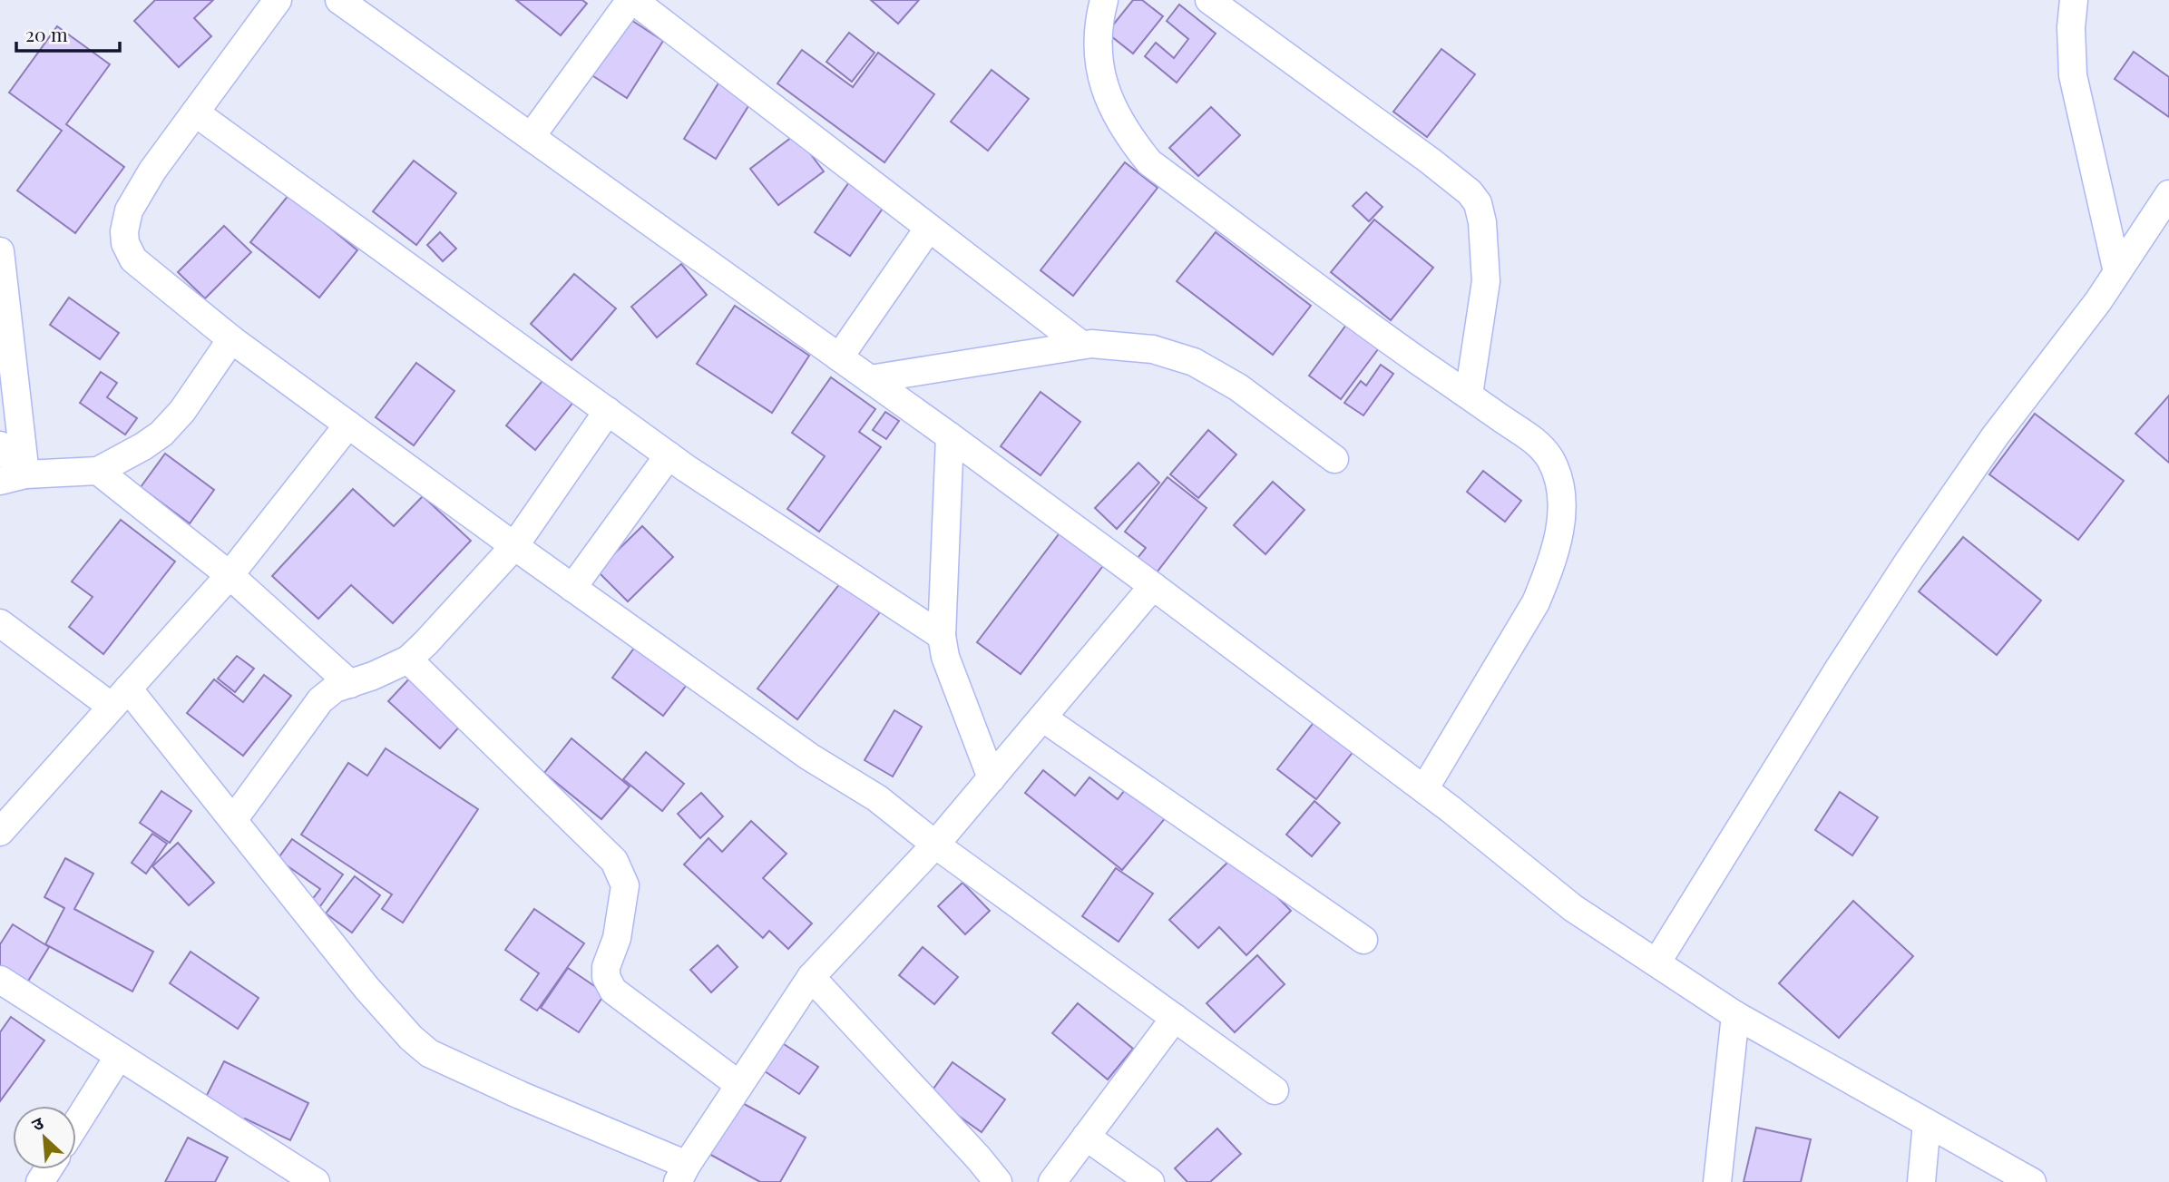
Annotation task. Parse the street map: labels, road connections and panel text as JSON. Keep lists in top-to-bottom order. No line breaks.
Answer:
{"scale_bar":"20 m","north":"top left"}
